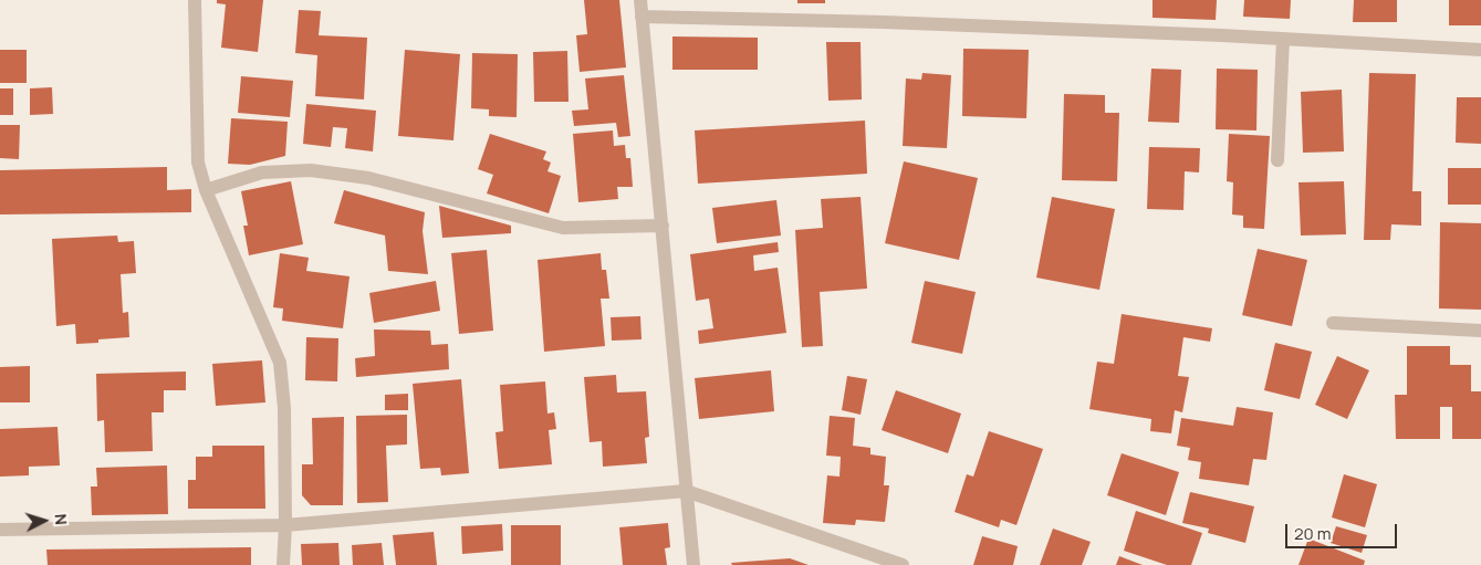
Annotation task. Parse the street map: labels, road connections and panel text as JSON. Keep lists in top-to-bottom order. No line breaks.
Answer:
{"scale_bar":"20 m","north":"right"}
